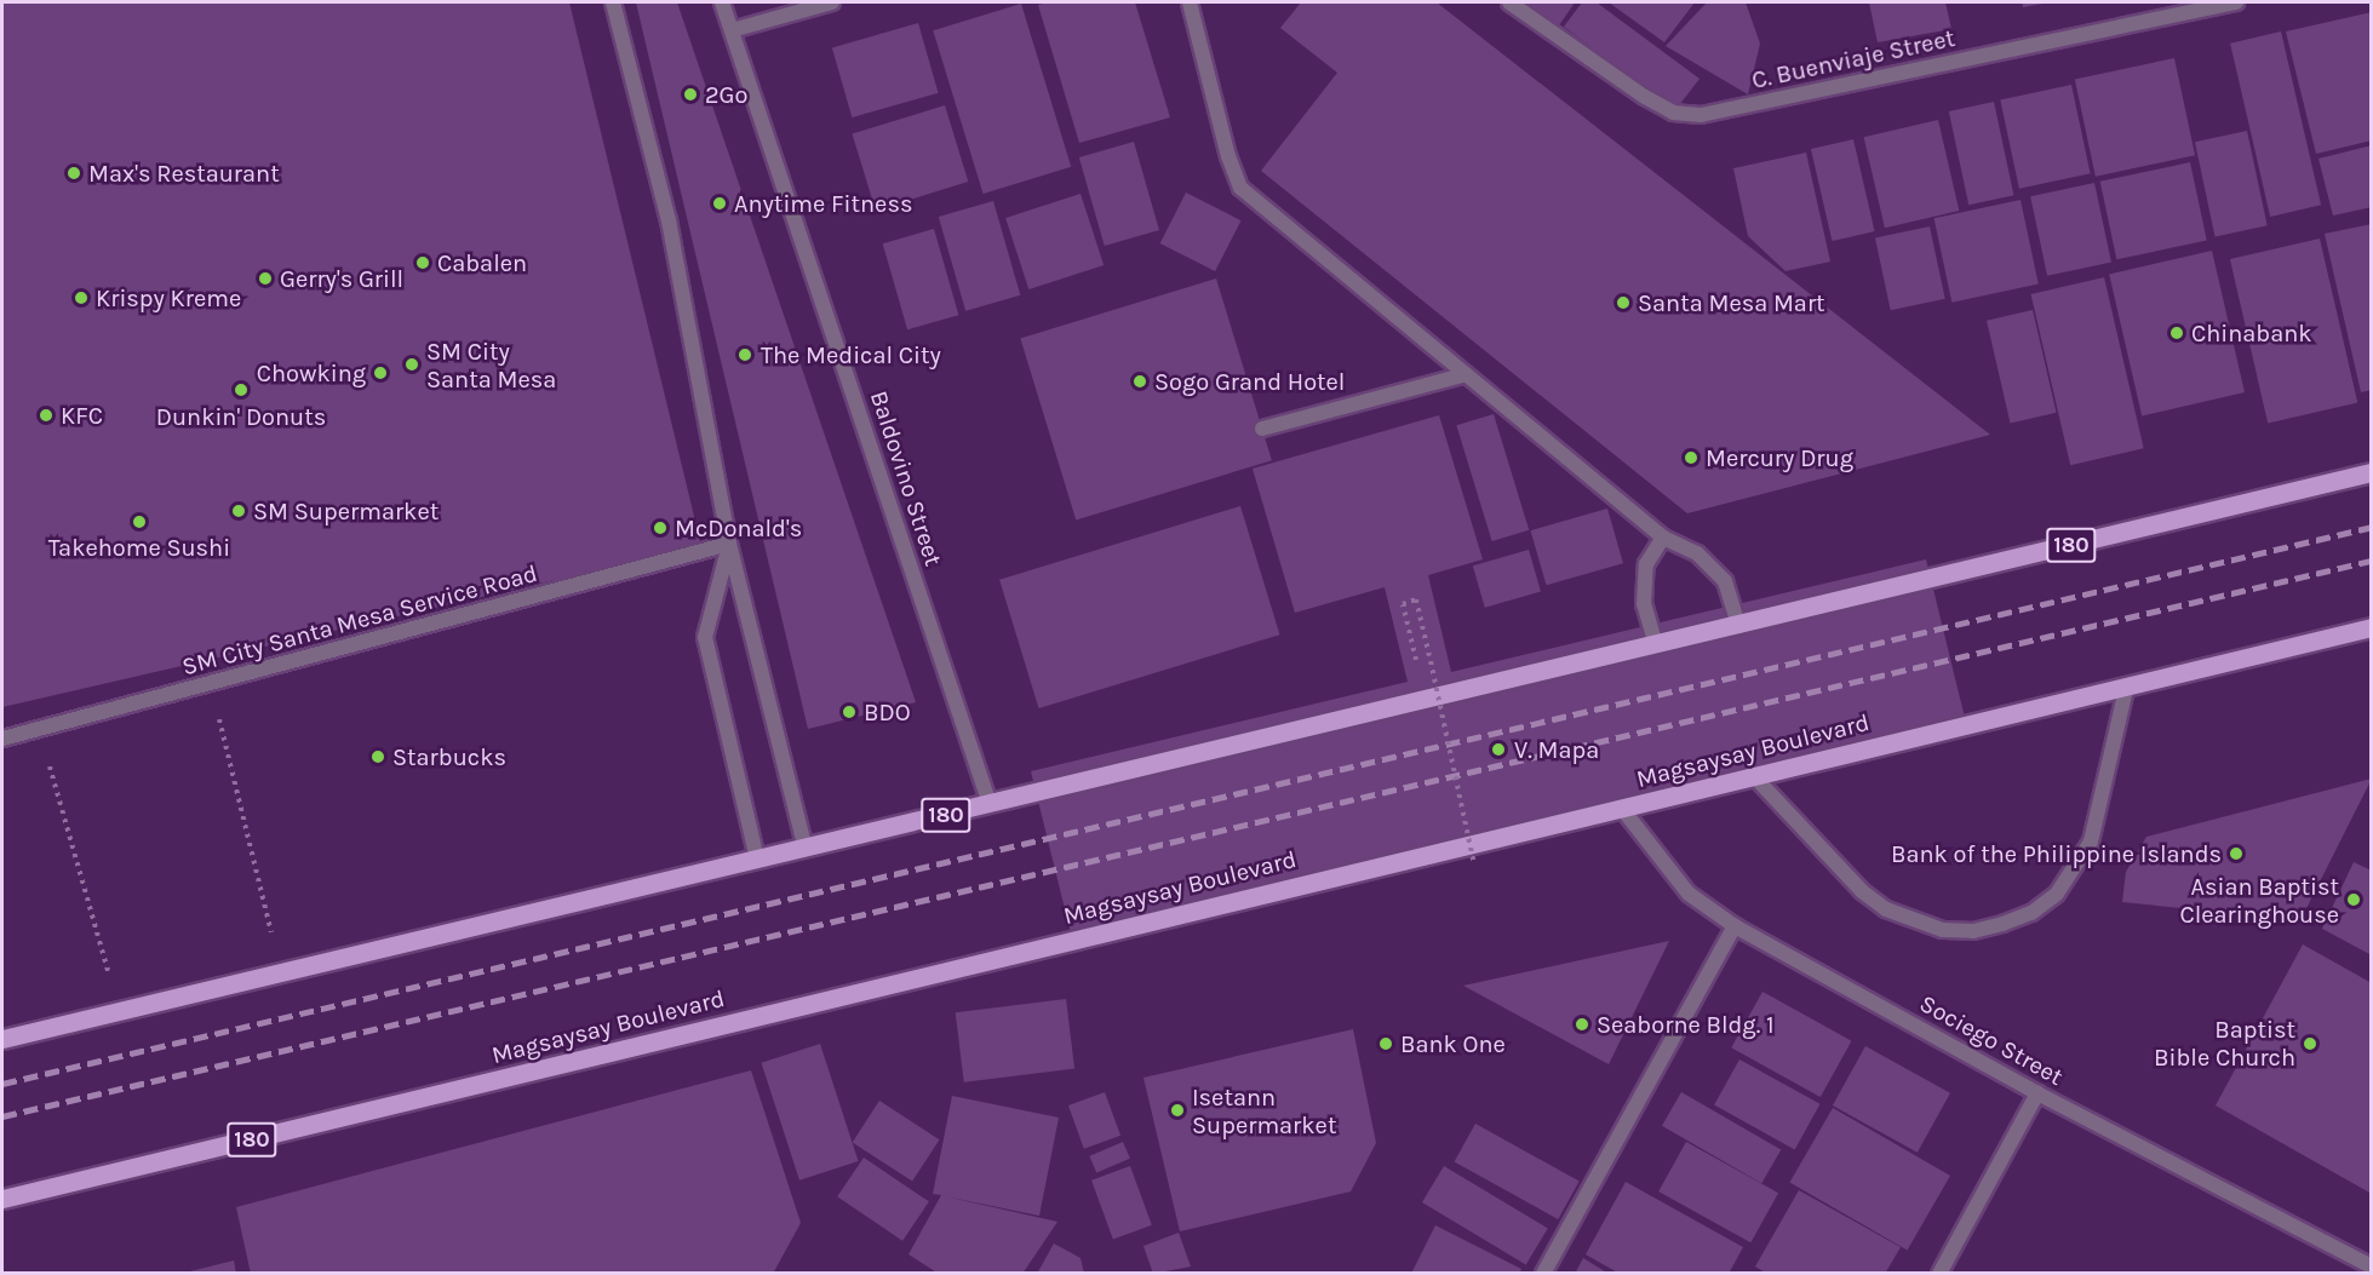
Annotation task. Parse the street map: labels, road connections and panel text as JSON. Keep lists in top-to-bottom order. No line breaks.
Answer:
{"streets":{"main road":["180","Magsaysay Boulevard"],"street":["C. Buenviaje Street","Baldovino Street","SM City Santa Mesa Service Road","Sociego Street"]},"crossings":[["Baldovino Street","180"],["Magsaysay Boulevard","Sociego Street"]],"places":["2Go","Max's Restaurant","Anytime Fitness","Cabalen","Gerry's Grill","Krispy Kreme","Santa Mesa Mart","Chinabank","The Medical City","SM City Santa Mesa","Chowking","Sogo Grand Hotel","Dunkin' Donuts","KFC","Mercury Drug","SM Supermarket","Takehome Sushi","McDonald's","BDO","V. Mapa","Starbucks","Bank of the Philippine Islands","Asian Baptist Clearinghouse","Seaborne Bldg. 1","Bank One","Baptist Bible Church","Isetann Supermarket"]}
